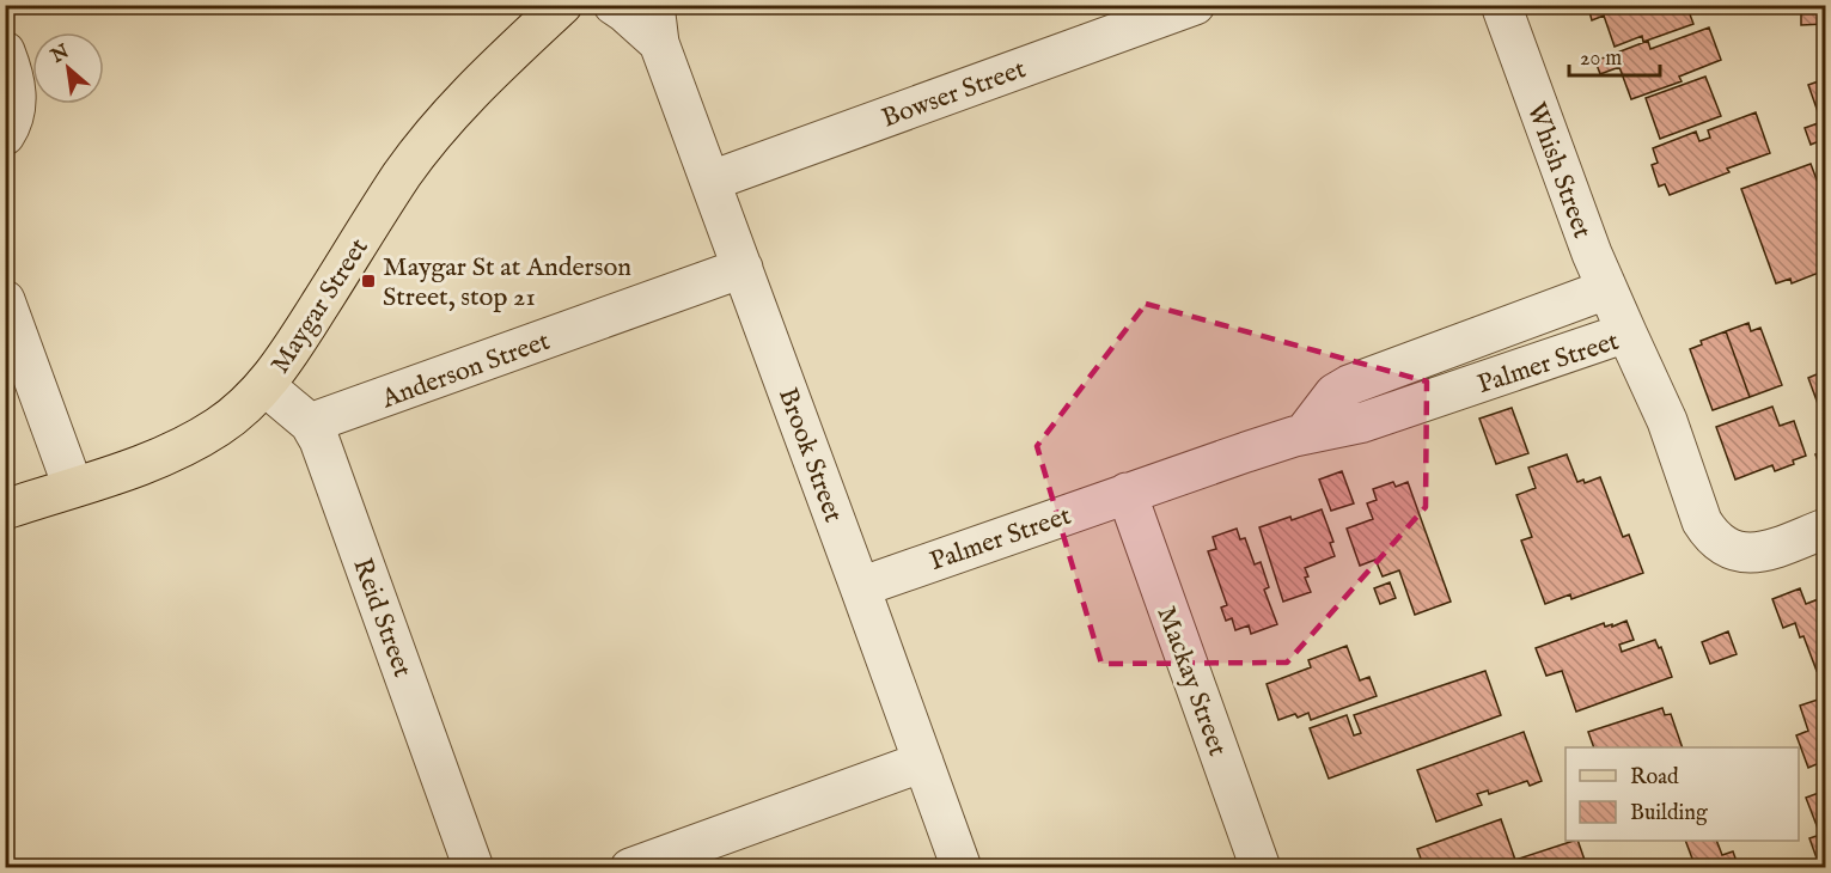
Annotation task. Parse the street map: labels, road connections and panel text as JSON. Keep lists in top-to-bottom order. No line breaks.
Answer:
{"streets":{"main road":["Maygar Street"],"street":["Bowser Street","Whish Street","Palmer Street","Anderson Street","Brook Street","Reid Street","Mackay Street"]},"crossings":[["Bowser Street","Brook Street"],["Whish Street","Palmer Street"],["Maygar Street","Reid Street"],["Palmer Street","Brook Street"],["Palmer Street","Mackay Street"],["Anderson Street","Brook Street"],["Anderson Street","Reid Street"]],"places":{"transit":["Maygar St at Anderson Street, stop 21"]},"legend":["Road","Building"],"scale_bar":"20 m","north":"top left"}
